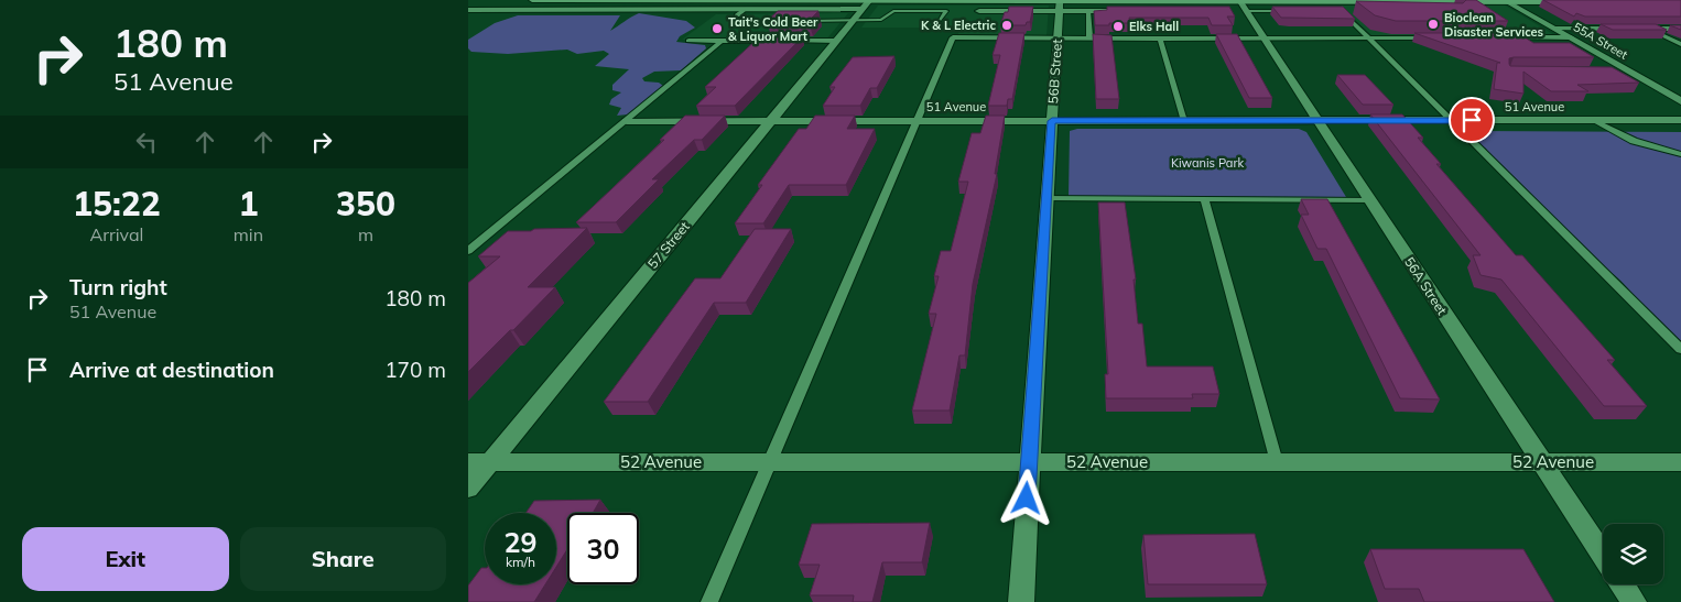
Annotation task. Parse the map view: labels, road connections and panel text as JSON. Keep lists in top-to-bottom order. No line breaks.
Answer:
{"streets":{"street":["55A Street","56B Street","51 Avenue","57 Street","56A Street","52 Avenue"]},"crossings":[["56B Street","51 Avenue"],["56B Street","52 Avenue"],["51 Avenue","57 Street"],["51 Avenue","56A Street"],["57 Street","52 Avenue"],["56A Street","52 Avenue"]],"parks":["Kiwanis Park"],"places":["Bioclean Disaster Services","K & L Electric","Elks Hall","Tait's Cold Beer & Liquor Mart"],"page":{"turn":["180 m","51 Avenue"],"eta":["15:22","Arrival","1","min","350","m"],"list":[{"name":"Turn right","note":"51 Avenue","value":"180 m"},{"name":"Arrive at destination","value":"170 m"}],"speed":"29 km/h","limit":"30","buttons":["Exit","Share"]}}
